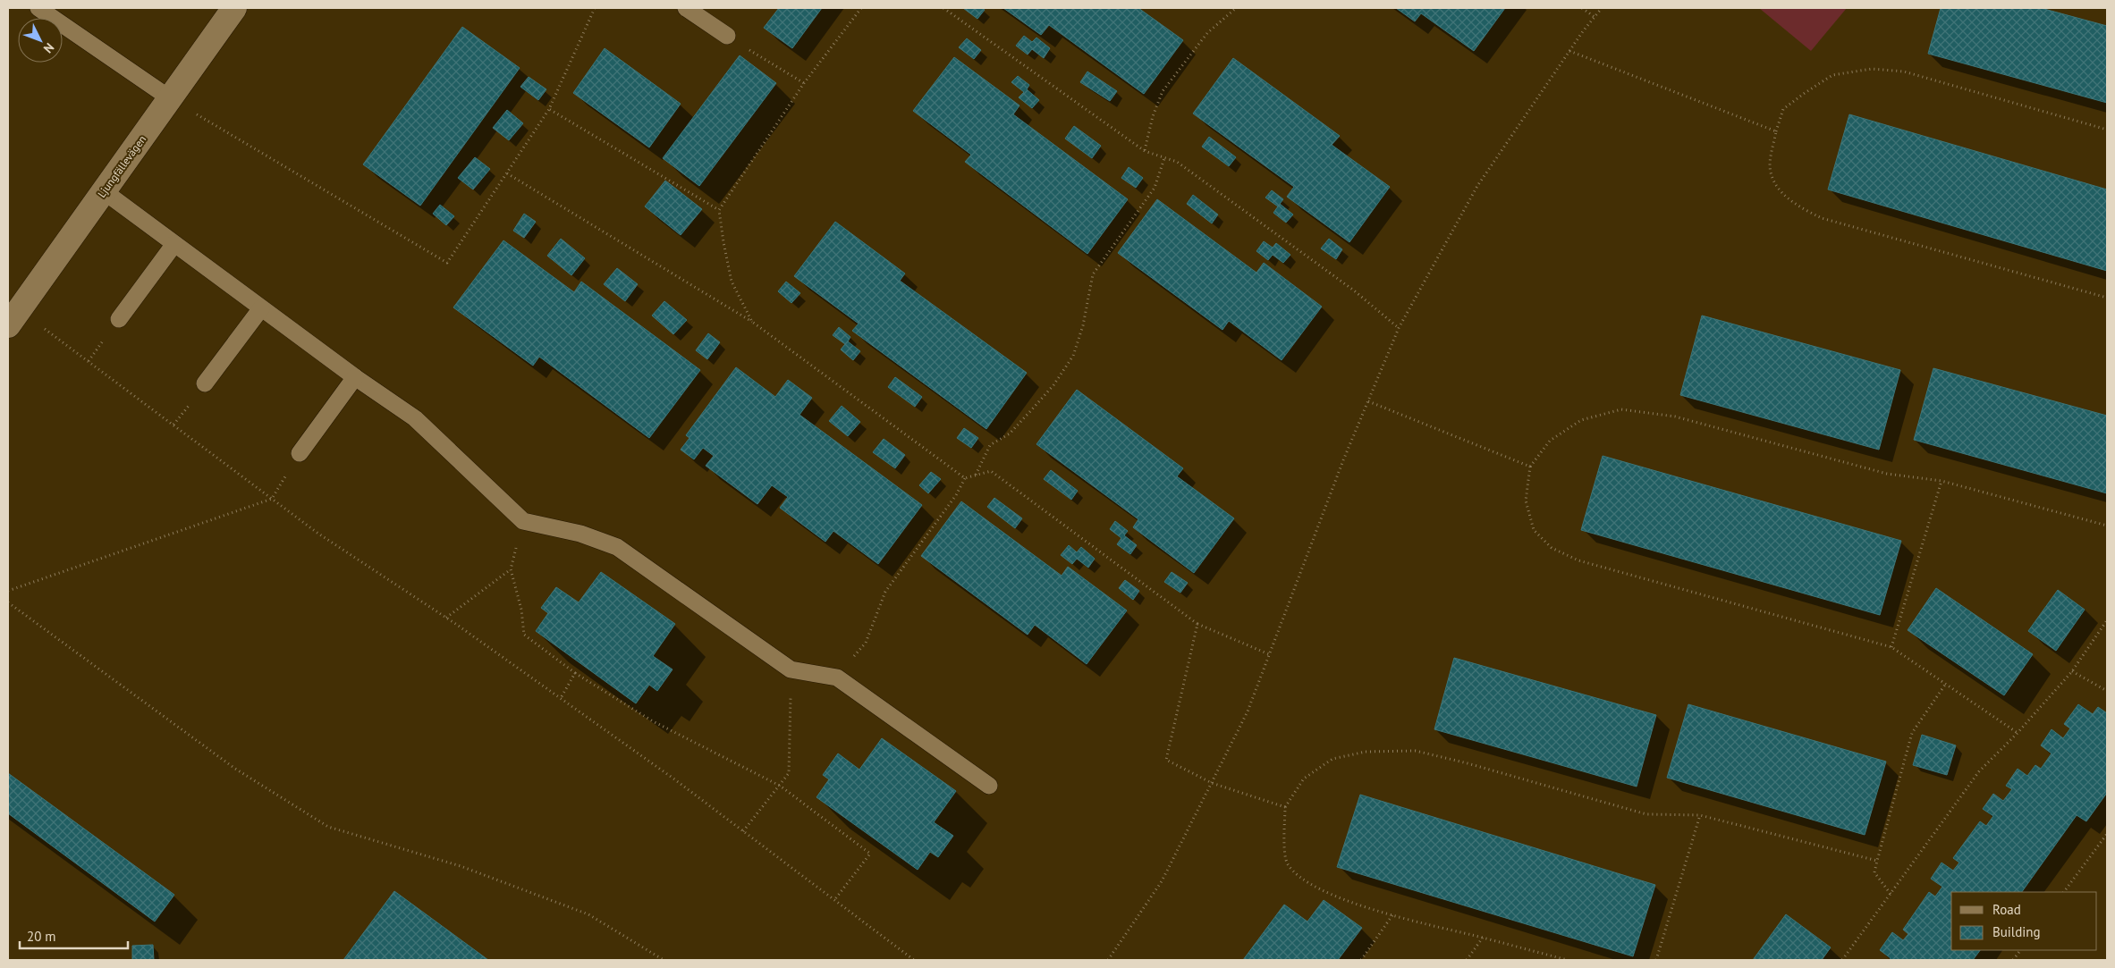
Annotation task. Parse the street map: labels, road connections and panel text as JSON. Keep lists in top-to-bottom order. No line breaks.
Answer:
{"streets":{"street":["Ljungfällevägen"]},"legend":["Road","Building"],"scale_bar":"20 m","north":"bottom right"}
